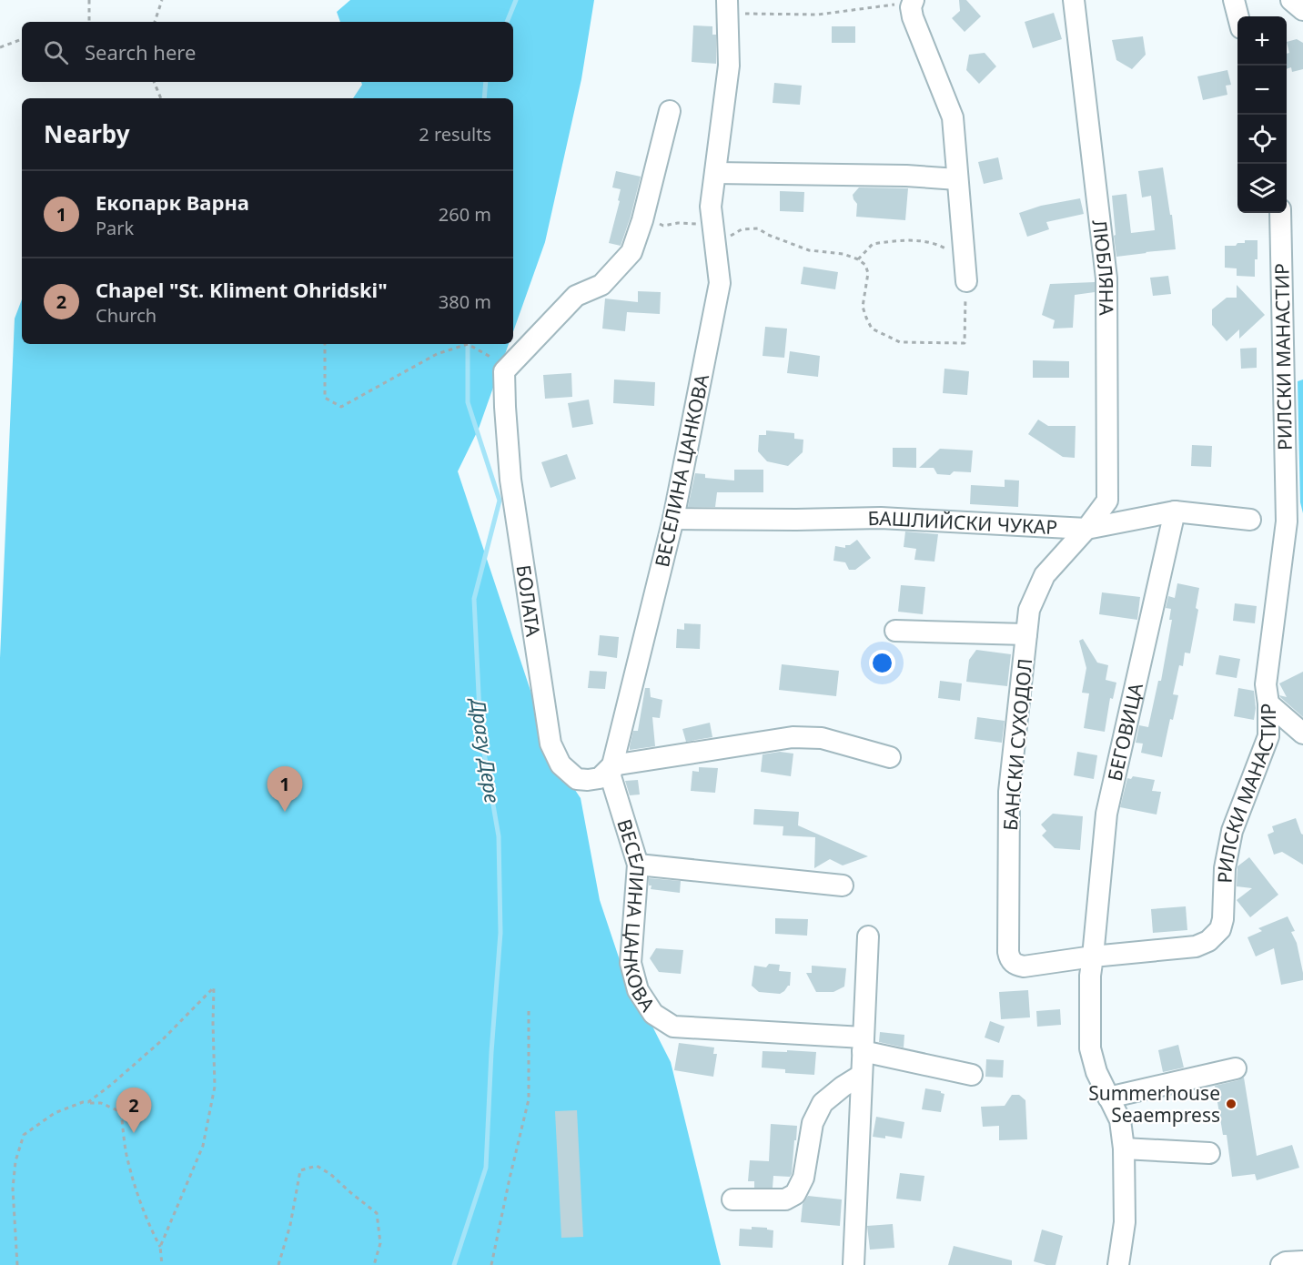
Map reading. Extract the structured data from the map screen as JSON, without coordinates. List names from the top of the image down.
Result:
{
  "streets": {
    "street": [
      "ЛЮБЛЯНА",
      "РИЛСКИ МАНАСТИР",
      "ВЕСЕЛИНА ЦАНКОВА",
      "БАШЛИЙСКИ ЧУКАР",
      "БОЛАТА",
      "БЕГОВИЦА",
      "БАНСКИ СУХОДОЛ"
    ]
  },
  "crossings": [
    ["ЛЮБЛЯНА", "БАШЛИЙСКИ ЧУКАР"],
    ["ЛЮБЛЯНА", "БАНСКИ СУХОДОЛ"],
    ["РИЛСКИ МАНАСТИР", "БЕГОВИЦА"],
    ["РИЛСКИ МАНАСТИР", "БАНСКИ СУХОДОЛ"],
    ["ВЕСЕЛИНА ЦАНКОВА", "БАШЛИЙСКИ ЧУКАР"],
    ["ВЕСЕЛИНА ЦАНКОВА", "БОЛАТА"],
    ["БАШЛИЙСКИ ЧУКАР", "БЕГОВИЦА"],
    ["БАШЛИЙСКИ ЧУКАР", "БАНСКИ СУХОДОЛ"],
    ["БЕГОВИЦА", "БАНСКИ СУХОДОЛ"]
  ],
  "water": ["Драгу Дере"],
  "places": ["Summerhouse Seaempress"],
  "page": {
    "map_buttons": ["+", "−"],
    "search": "Search here",
    "heading": ["Nearby", "2 results"],
    "list": [
      {
        "mark": "1",
        "name": "Екопарк Варна",
        "note": "Park",
        "value": "260 m"
      },
      {
        "mark": "2",
        "name": "Chapel \"St. Kliment Ohridski\"",
        "note": "Church",
        "value": "380 m"
      }
    ],
    "pins": ["1", "2"]
  }
}
